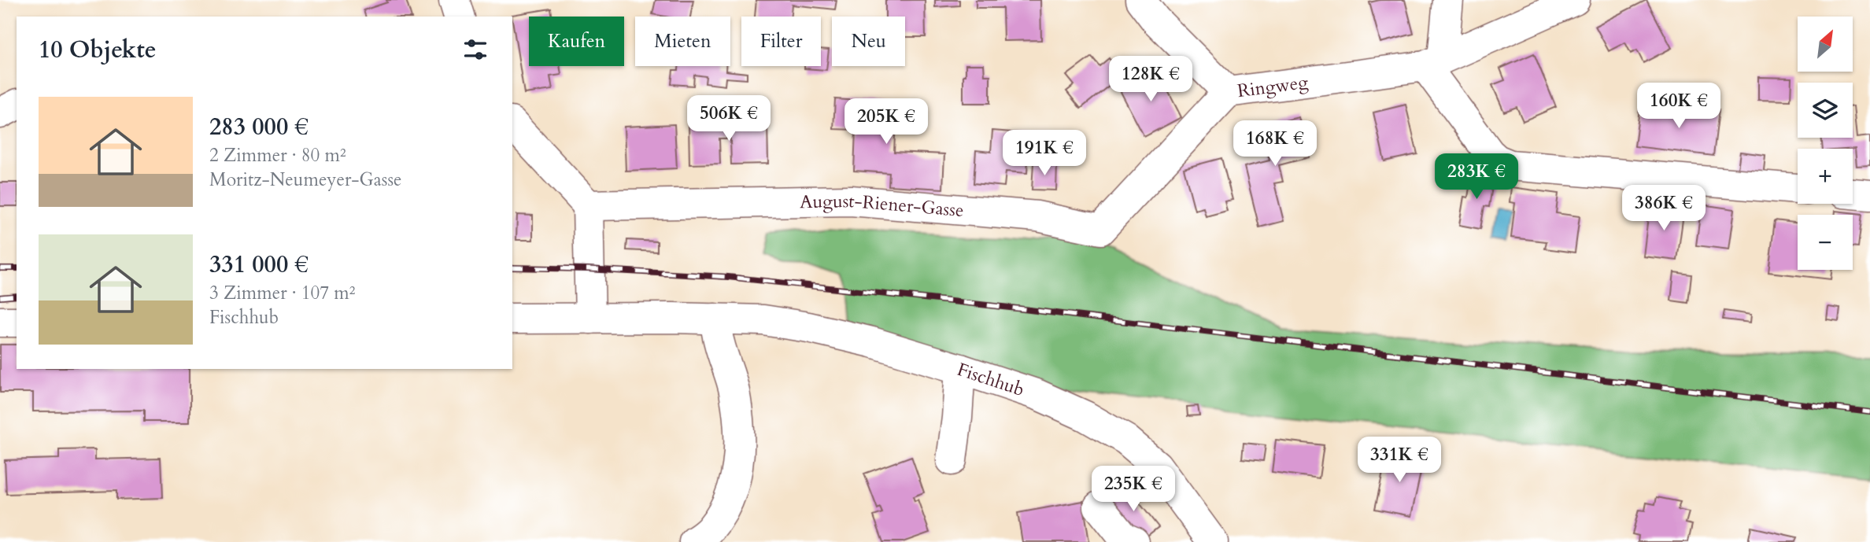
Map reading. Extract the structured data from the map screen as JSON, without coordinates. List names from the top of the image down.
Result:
{
  "streets": {
    "street": ["Ringweg", "August-Riener-Gasse", "Fischhub"]
  },
  "crossings": [
    ["Ringweg", "August-Riener-Gasse"]
  ],
  "north": "top right",
  "page": {
    "map_buttons": ["+", "−"],
    "chip": [
      "Kaufen",
      "Mieten",
      "Filter",
      "Neu"
    ],
    "heading": "10 Objekte",
    "price": [
      "128K €",
      "160K €",
      "506K €",
      "205K €",
      "168K €",
      "191K €",
      "283K €",
      "386K €",
      "331K €",
      "235K €"
    ],
    "list": [
      {
        "name": "283 000 €",
        "note": "2 Zimmer · 80 m² · Moritz-Neumeyer-Gasse"
      },
      {
        "name": "331 000 €",
        "note": "3 Zimmer · 107 m² · Fischhub"
      }
    ]
  }
}
